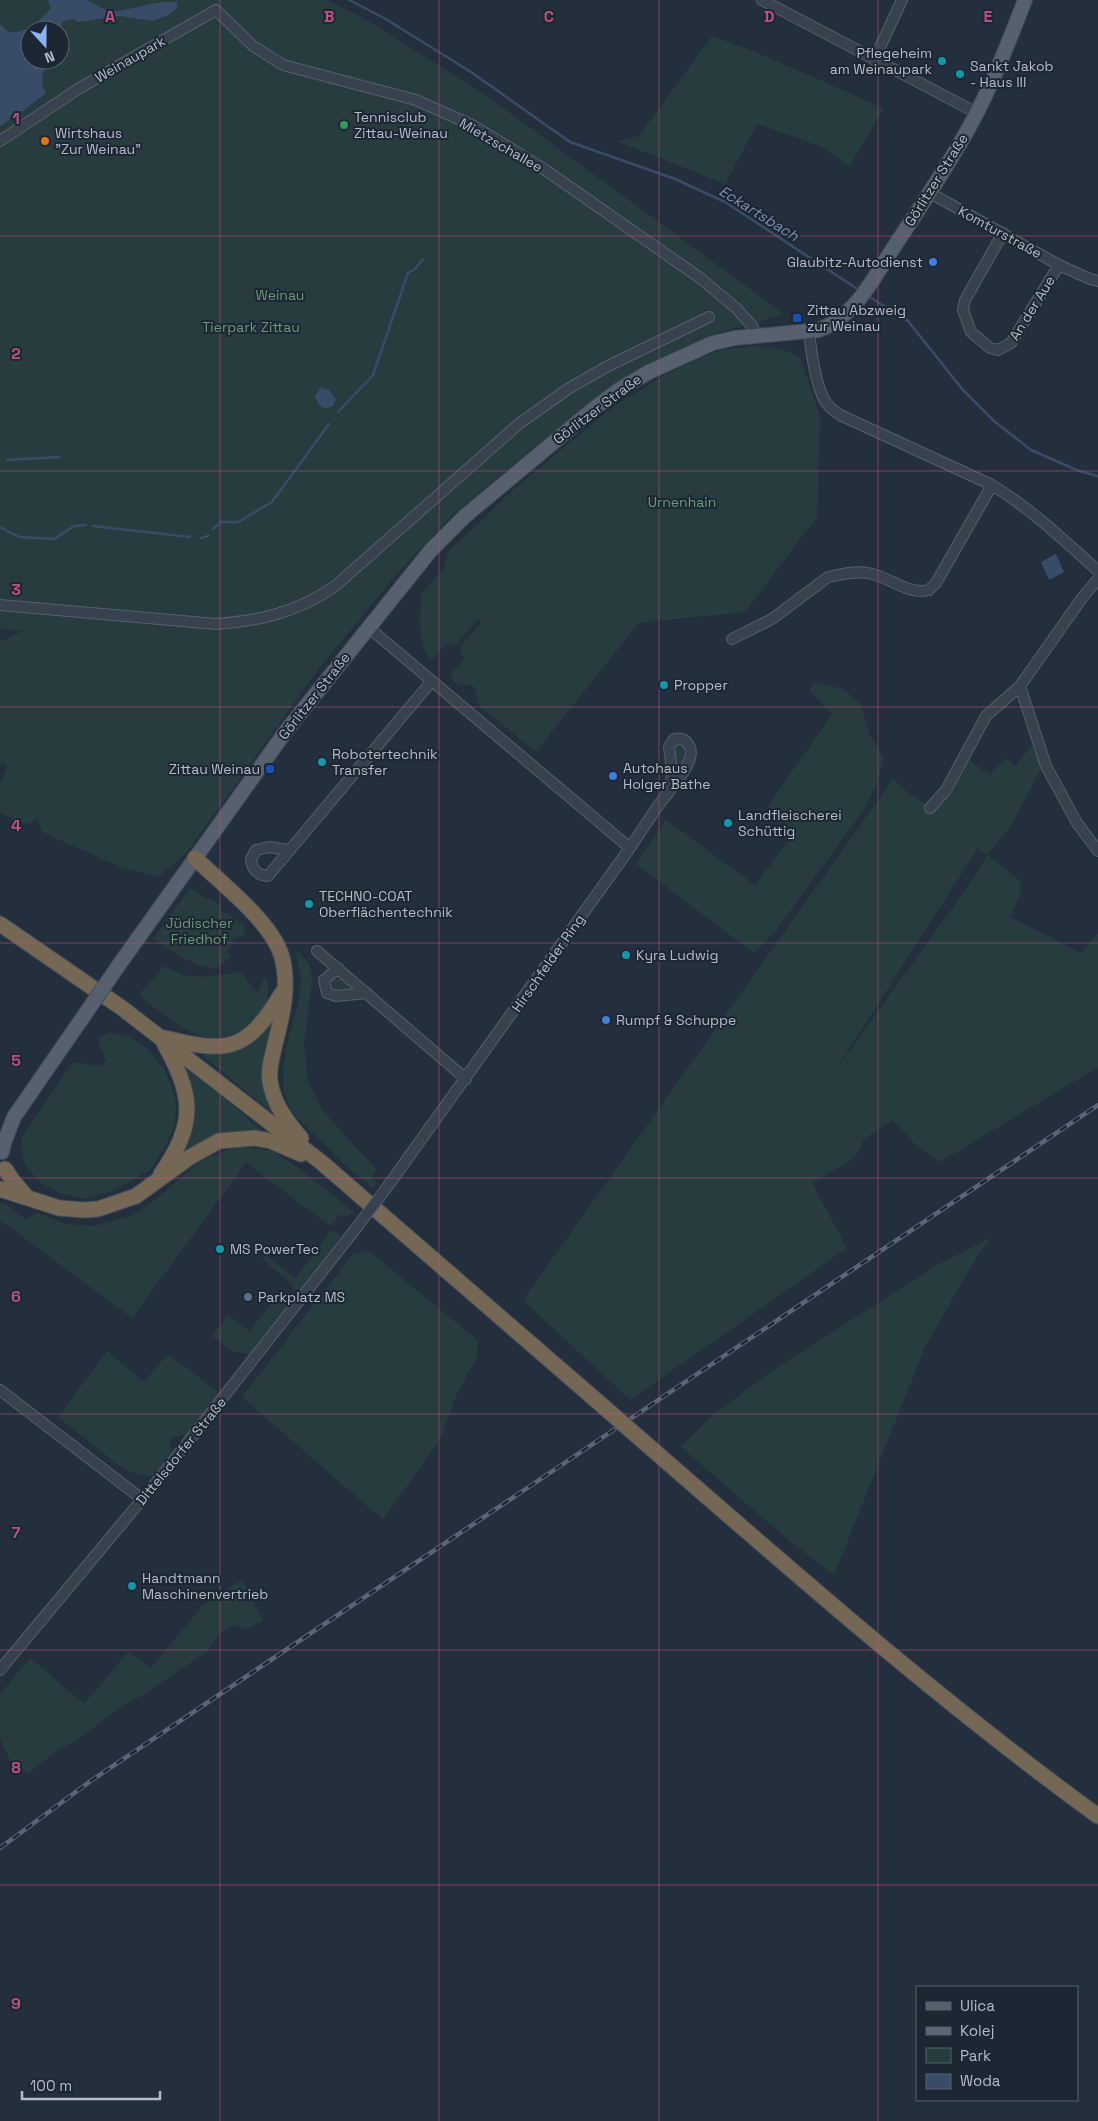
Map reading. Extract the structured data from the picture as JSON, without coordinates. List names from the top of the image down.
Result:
{
  "streets": {
    "main road": ["Görlitzer Straße"],
    "street": [
      "Weinaupark",
      "Mietzschallee",
      "Komturstraße",
      "An der Aue",
      "Hirschfelder Ring",
      "Dittelsdorfer Straße"
    ]
  },
  "crossings": [
    ["Weinaupark", "Mietzschallee"],
    ["Mietzschallee", "Görlitzer Straße"],
    ["Görlitzer Straße", "Komturstraße"],
    ["Komturstraße", "An der Aue"],
    ["Hirschfelder Ring", "Dittelsdorfer Straße"]
  ],
  "water": ["Eckartsbach"],
  "parks": [
    "Weinau",
    "Tierpark Zittau",
    "Urnenhain",
    "Jüdischer Friedhof"
  ],
  "places": {
    "other": [
      "Pflegeheim am Weinaupark",
      "Sankt Jakob - Haus III",
      "Tennisclub Zittau-Weinau",
      "Wirtshaus \"Zur Weinau\"",
      "Glaubitz-Autodienst",
      "Propper",
      "Robotertechnik Transfer",
      "Autohaus Holger Bathe",
      "Landfleischerei Schüttig",
      "TECHNO-COAT Oberflächentechnik",
      "Kyra Ludwig",
      "Rumpf & Schuppe",
      "MS PowerTec",
      "Parkplatz MS",
      "Handtmann Maschinenvertrieb"
    ],
    "transit": ["Zittau Abzweig zur Weinau", "Zittau Weinau"]
  },
  "legend": [
    "Ulica",
    "Kolej",
    "Park",
    "Woda"
  ],
  "scale_bar": "100 m",
  "north": "bottom",
  "grid": {
    "columns": [
      "A",
      "B",
      "C",
      "D",
      "E"
    ],
    "rows": [
      "1",
      "2",
      "3",
      "4",
      "5",
      "6",
      "7",
      "8",
      "9"
    ]
  }
}
